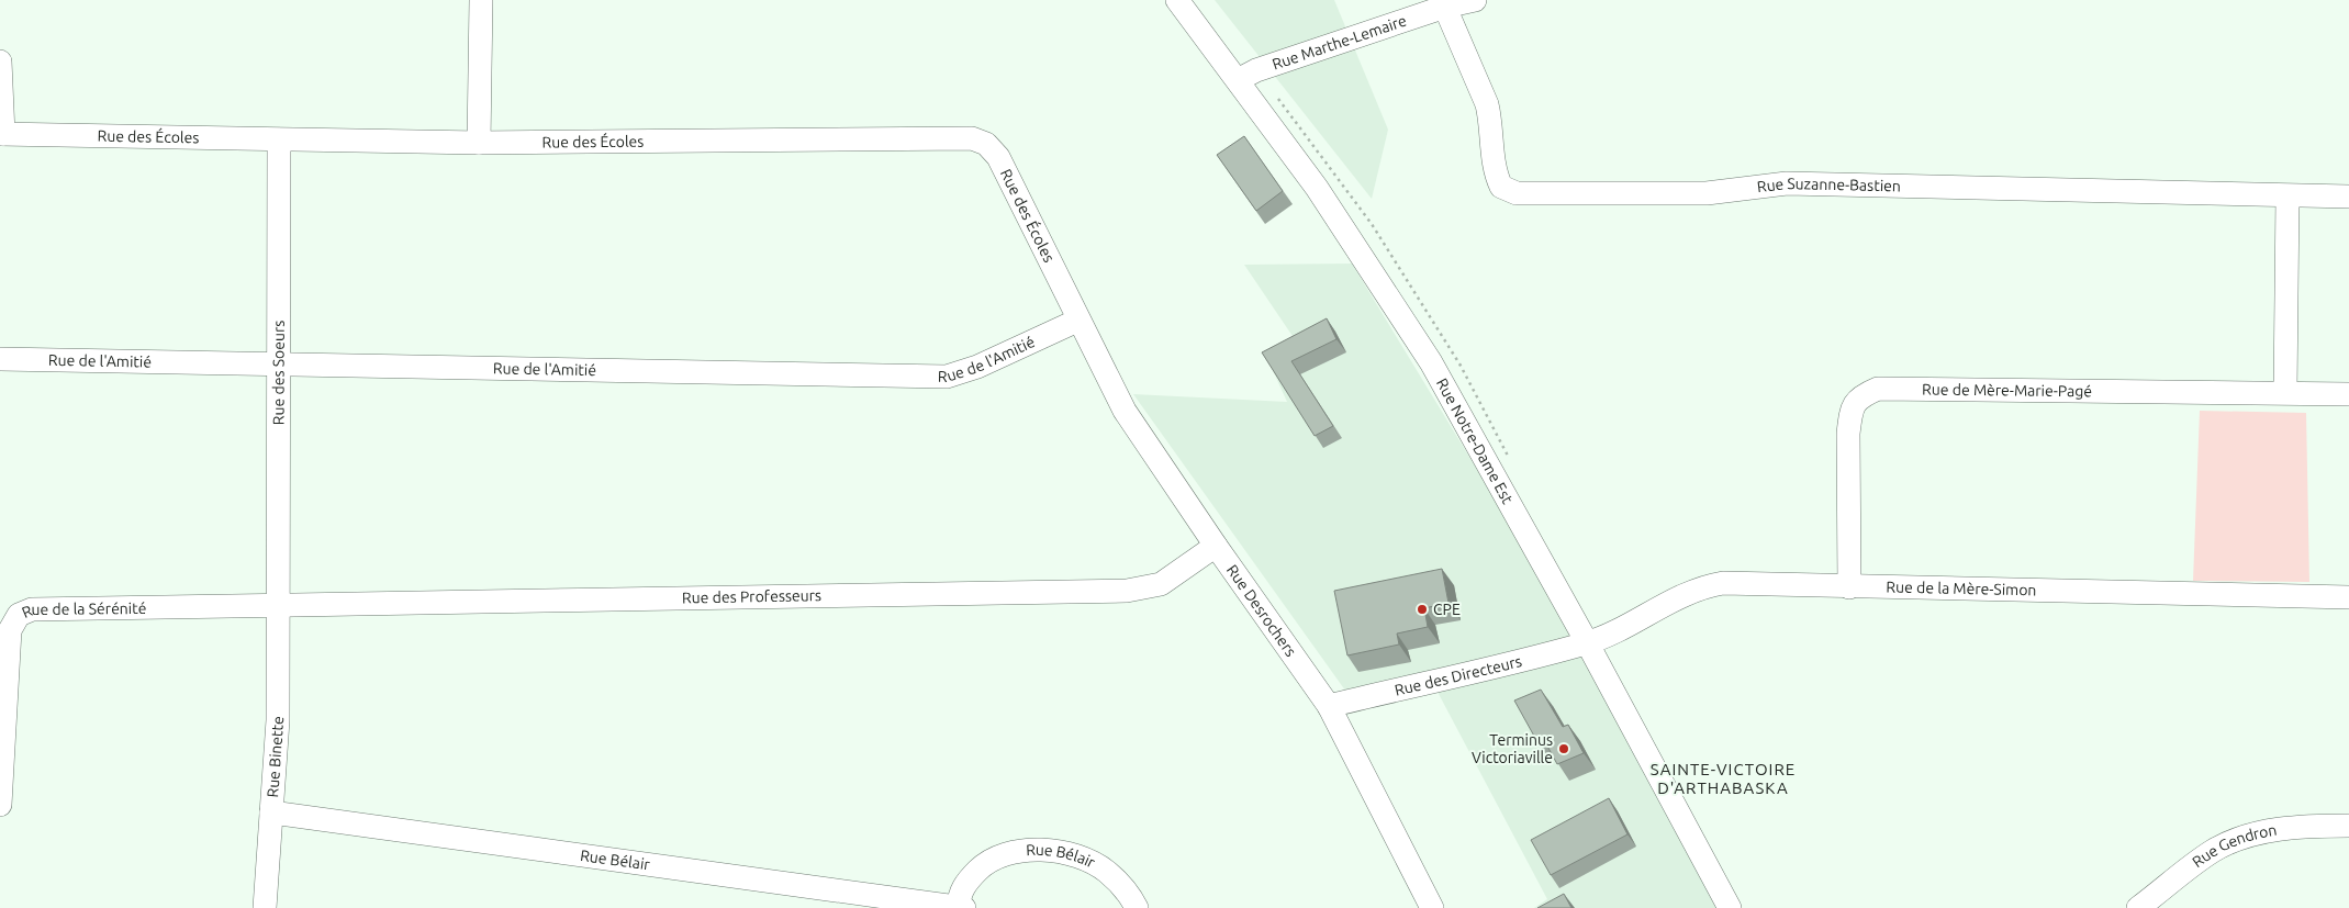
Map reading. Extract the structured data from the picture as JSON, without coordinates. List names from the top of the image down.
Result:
{
  "streets": {
    "street": [
      "Rue Marthe-Lemaire",
      "Rue des Écoles",
      "Rue Suzanne-Bastien",
      "Rue de l'Amitié",
      "Rue des Soeurs",
      "Rue de Mère-Marie-Pagé",
      "Rue Notre-Dame Est",
      "Rue de la Mère-Simon",
      "Rue des Professeurs",
      "Rue Desrochers",
      "Rue de la Sérénité",
      "Rue des Directeurs",
      "Rue Binette",
      "Rue Gendron",
      "Rue Bélair"
    ]
  },
  "crossings": [
    ["Rue Marthe-Lemaire", "Rue Suzanne-Bastien"],
    ["Rue Marthe-Lemaire", "Rue Notre-Dame Est"],
    ["Rue des Écoles", "Rue de l'Amitié"],
    ["Rue des Écoles", "Rue des Soeurs"],
    ["Rue des Écoles", "Rue Desrochers"],
    ["Rue de l'Amitié", "Rue des Soeurs"],
    ["Rue de l'Amitié", "Rue Desrochers"],
    ["Rue des Soeurs", "Rue des Professeurs"],
    ["Rue des Soeurs", "Rue de la Sérénité"],
    ["Rue des Soeurs", "Rue Binette"],
    ["Rue de Mère-Marie-Pagé", "Rue de la Mère-Simon"],
    ["Rue Notre-Dame Est", "Rue de la Mère-Simon"],
    ["Rue Notre-Dame Est", "Rue des Directeurs"],
    ["Rue de la Mère-Simon", "Rue des Directeurs"],
    ["Rue des Professeurs", "Rue Desrochers"],
    ["Rue des Professeurs", "Rue de la Sérénité"],
    ["Rue des Professeurs", "Rue Binette"],
    ["Rue Desrochers", "Rue des Directeurs"],
    ["Rue de la Sérénité", "Rue Binette"],
    ["Rue Binette", "Rue Bélair"]
  ],
  "districts": ["SAINTE-VICTOIRE D'ARTHABASKA"],
  "places": ["CPE", "Terminus Victoriaville"]
}
